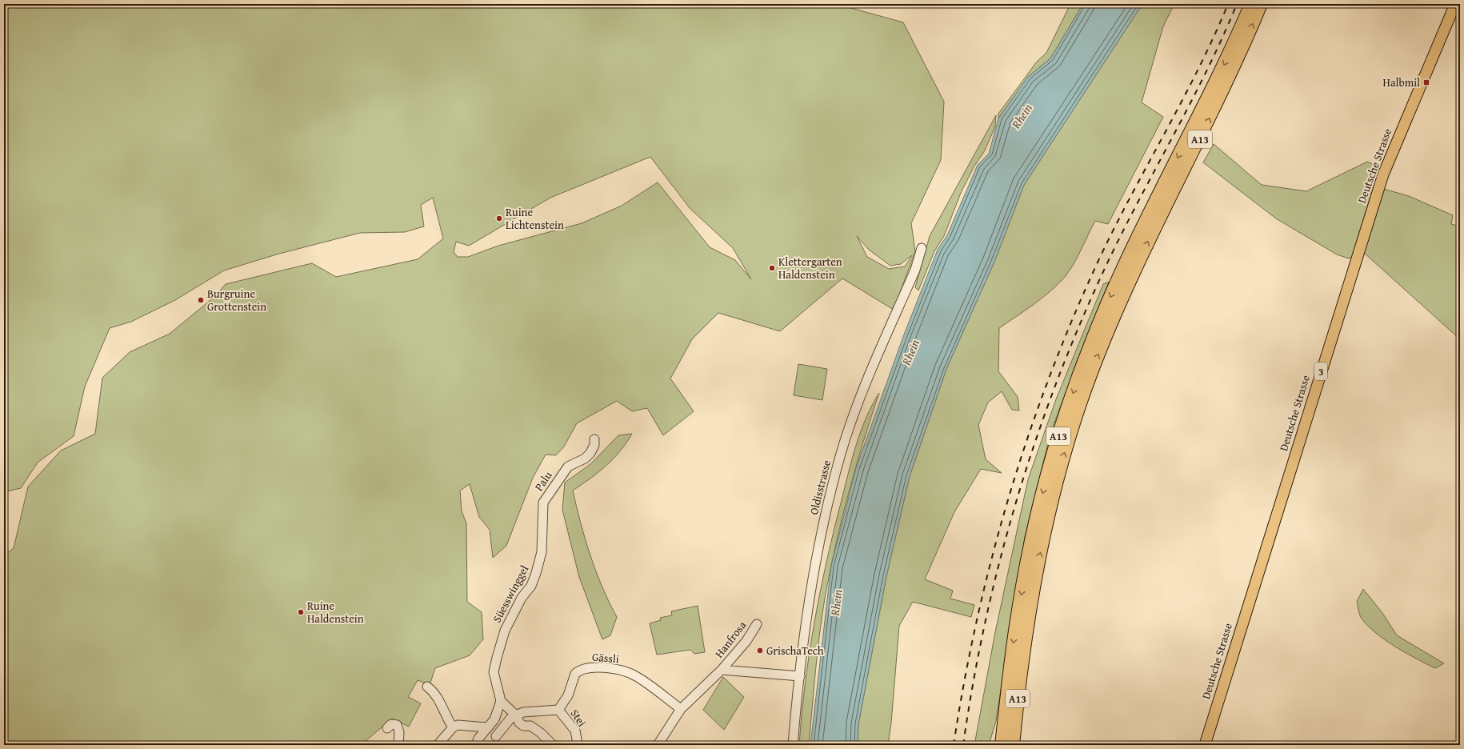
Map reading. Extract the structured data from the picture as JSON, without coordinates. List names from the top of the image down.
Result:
{
  "streets": {
    "highway": ["A13"],
    "main road": ["Deutsche Strasse", "3"],
    "street": [
      "Palu",
      "Oldisstrasse",
      "Süesswinggel",
      "Hanfrosa",
      "Gässli",
      "Stei"
    ]
  },
  "crossings": [
    ["Palu", "Süesswinggel"],
    ["Hanfrosa", "Gässli"],
    ["Gässli", "Stei"]
  ],
  "water": ["Rhein"],
  "places": {
    "transit": ["Halbmil"],
    "other": [
      "Ruine Lichtenstein",
      "Klettergarten Haldenstein",
      "Burgruine Grottenstein",
      "Ruine Haldenstein",
      "GrischaTech"
    ]
  }
}
